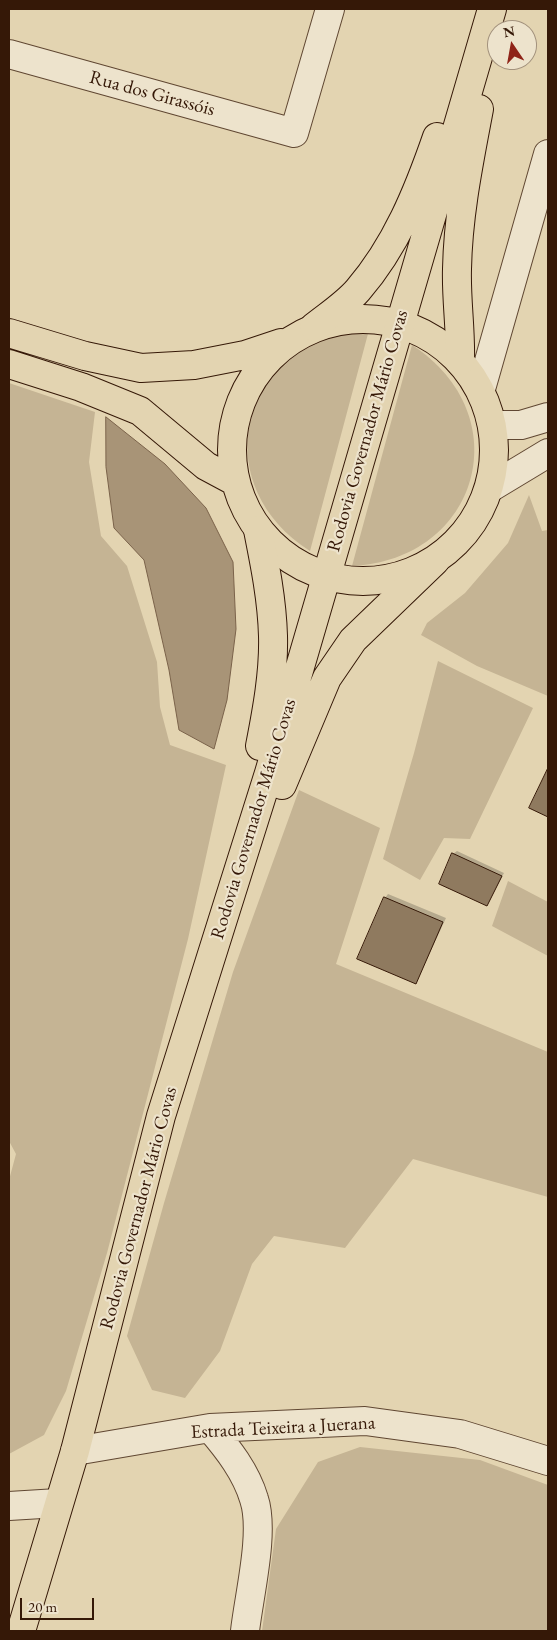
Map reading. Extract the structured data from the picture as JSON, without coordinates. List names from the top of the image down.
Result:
{
  "streets": {
    "main road": ["Rodovia Governador Mário Covas"],
    "street": ["Rua dos Girassóis", "Estrada Teixeira a Juerana"]
  },
  "crossings": [
    ["Rodovia Governador Mário Covas", "Estrada Teixeira a Juerana"]
  ],
  "scale_bar": "20 m",
  "north": "top"
}
